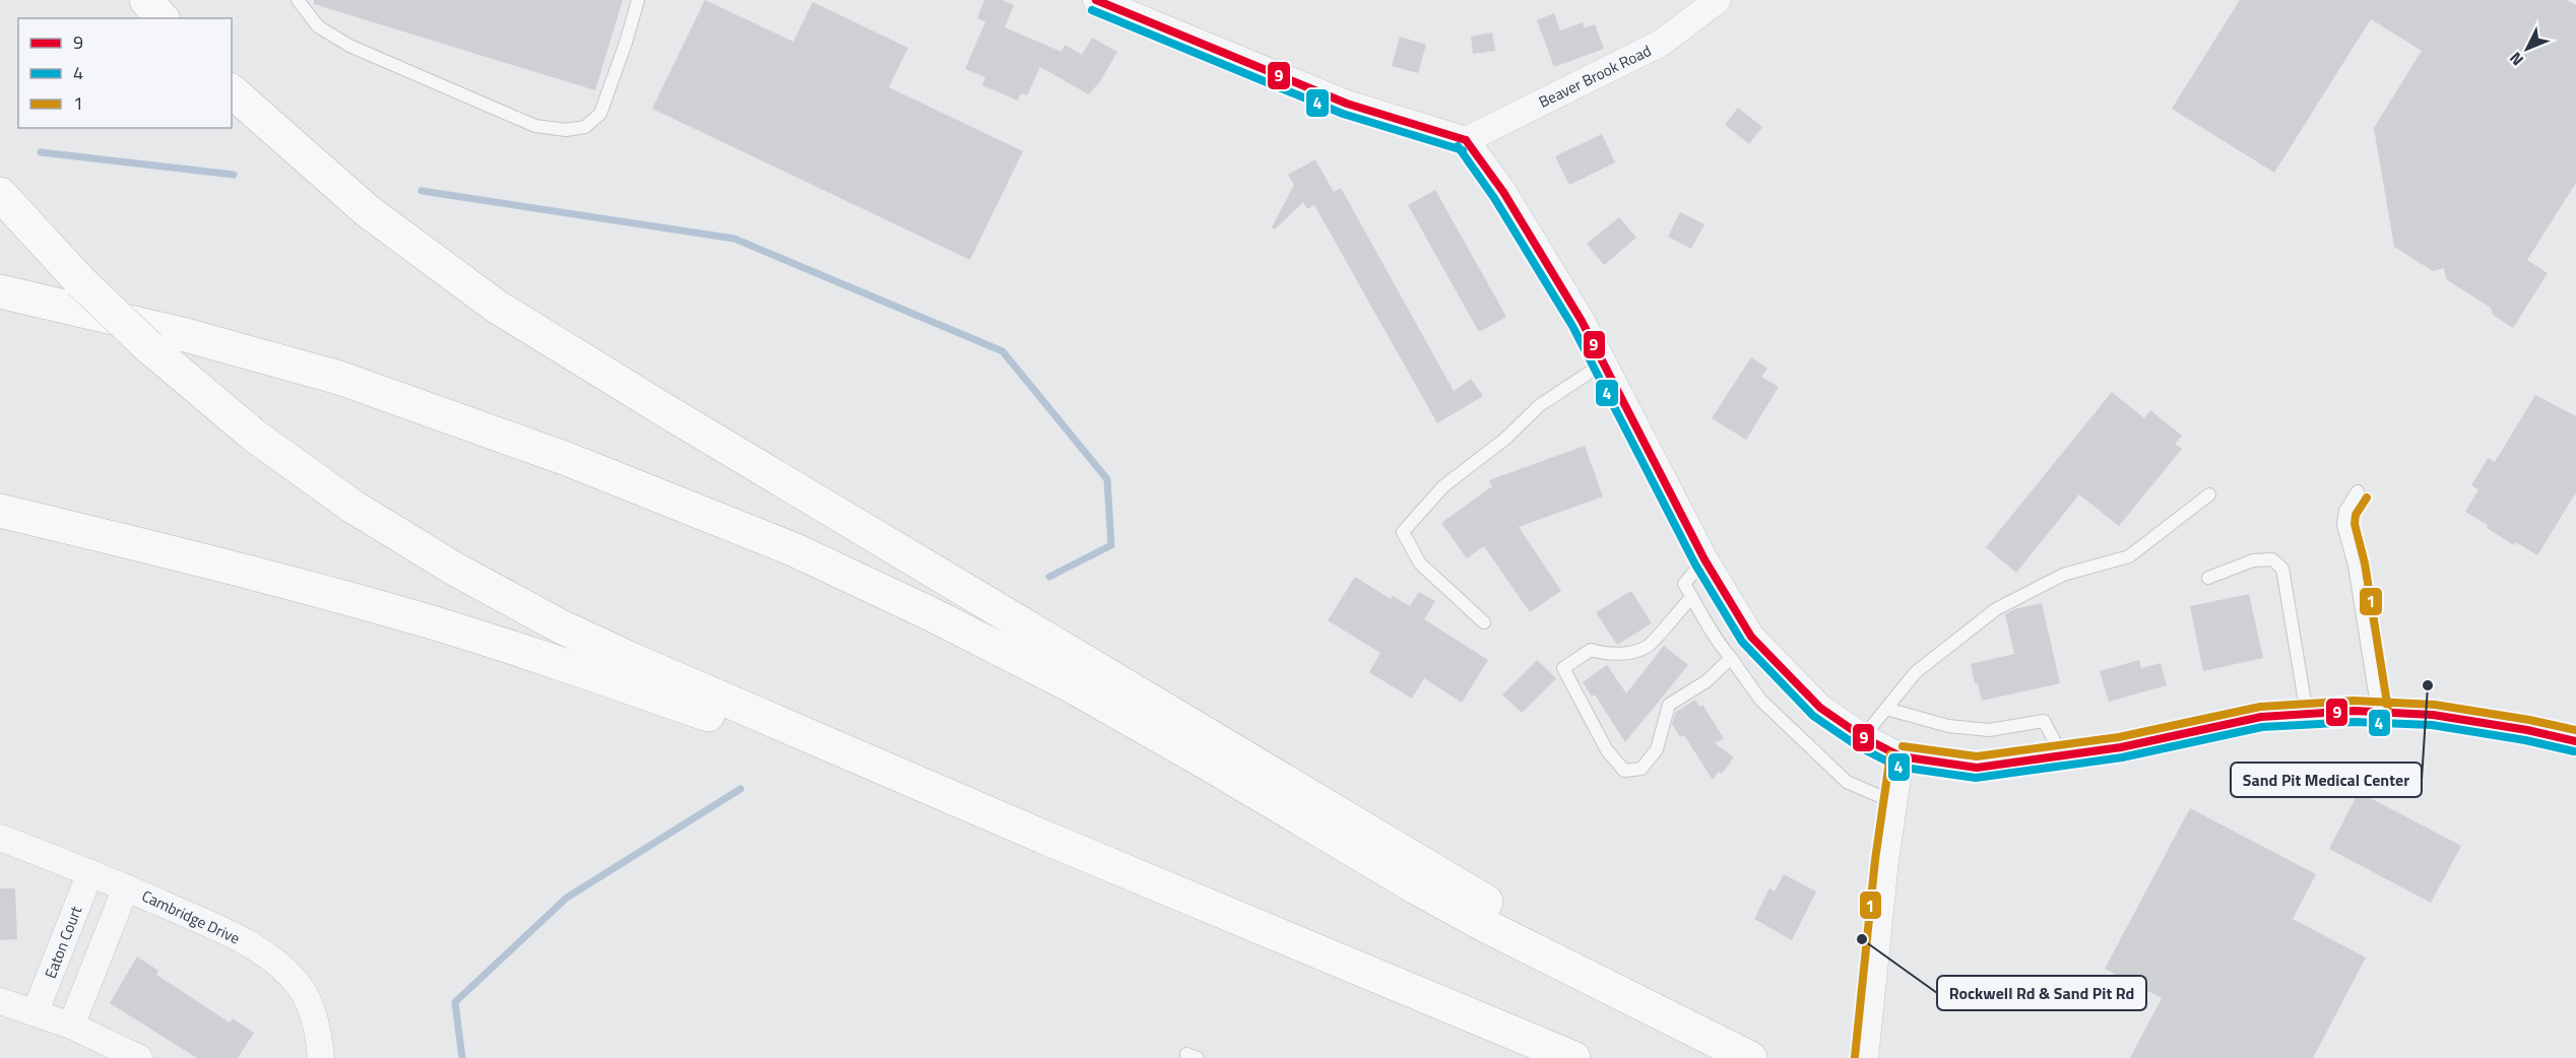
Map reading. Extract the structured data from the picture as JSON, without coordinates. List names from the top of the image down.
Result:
{
  "streets": {
    "street": ["Beaver Brook Road", "Cambridge Drive", "Eaton Court"]
  },
  "crossings": [
    ["Cambridge Drive", "Eaton Court"]
  ],
  "places": ["Sand Pit Medical Center", "Rockwell Rd & Sand Pit Rd"],
  "lines": ["transit line 9", "transit line 4", "transit line 1"],
  "legend": ["9", "4", "1"],
  "north": "bottom left"
}
